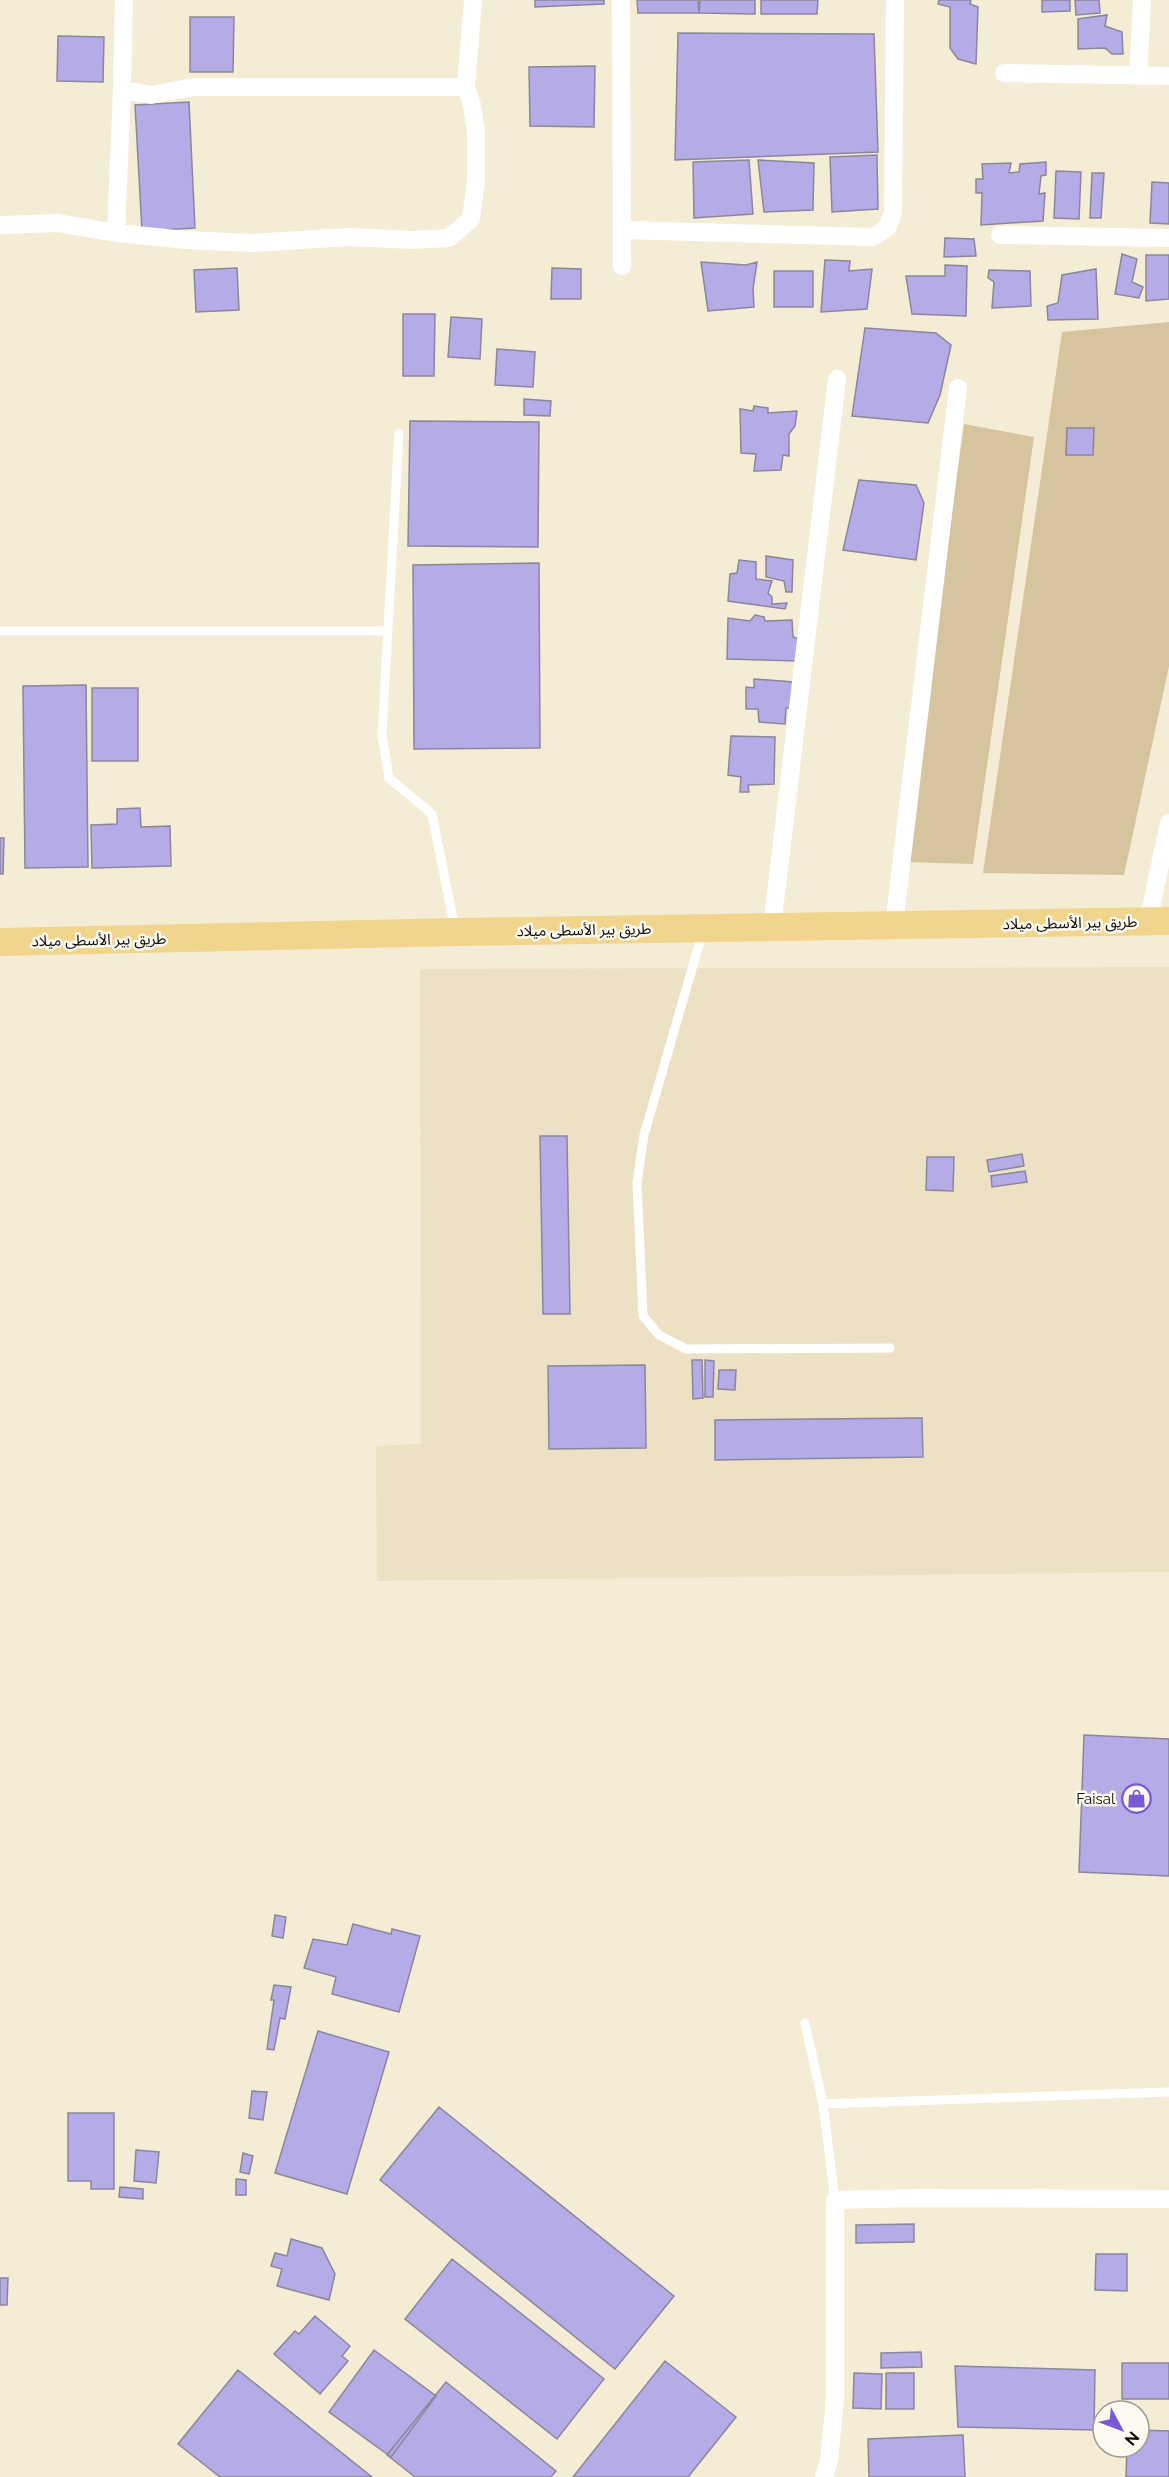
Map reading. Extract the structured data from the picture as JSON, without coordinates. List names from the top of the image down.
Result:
{
  "streets": {
    "main road": ["طريق بير الأسطى ميلاد"]
  },
  "places": {
    "shop": ["Faisal"]
  },
  "north": "bottom right"
}
